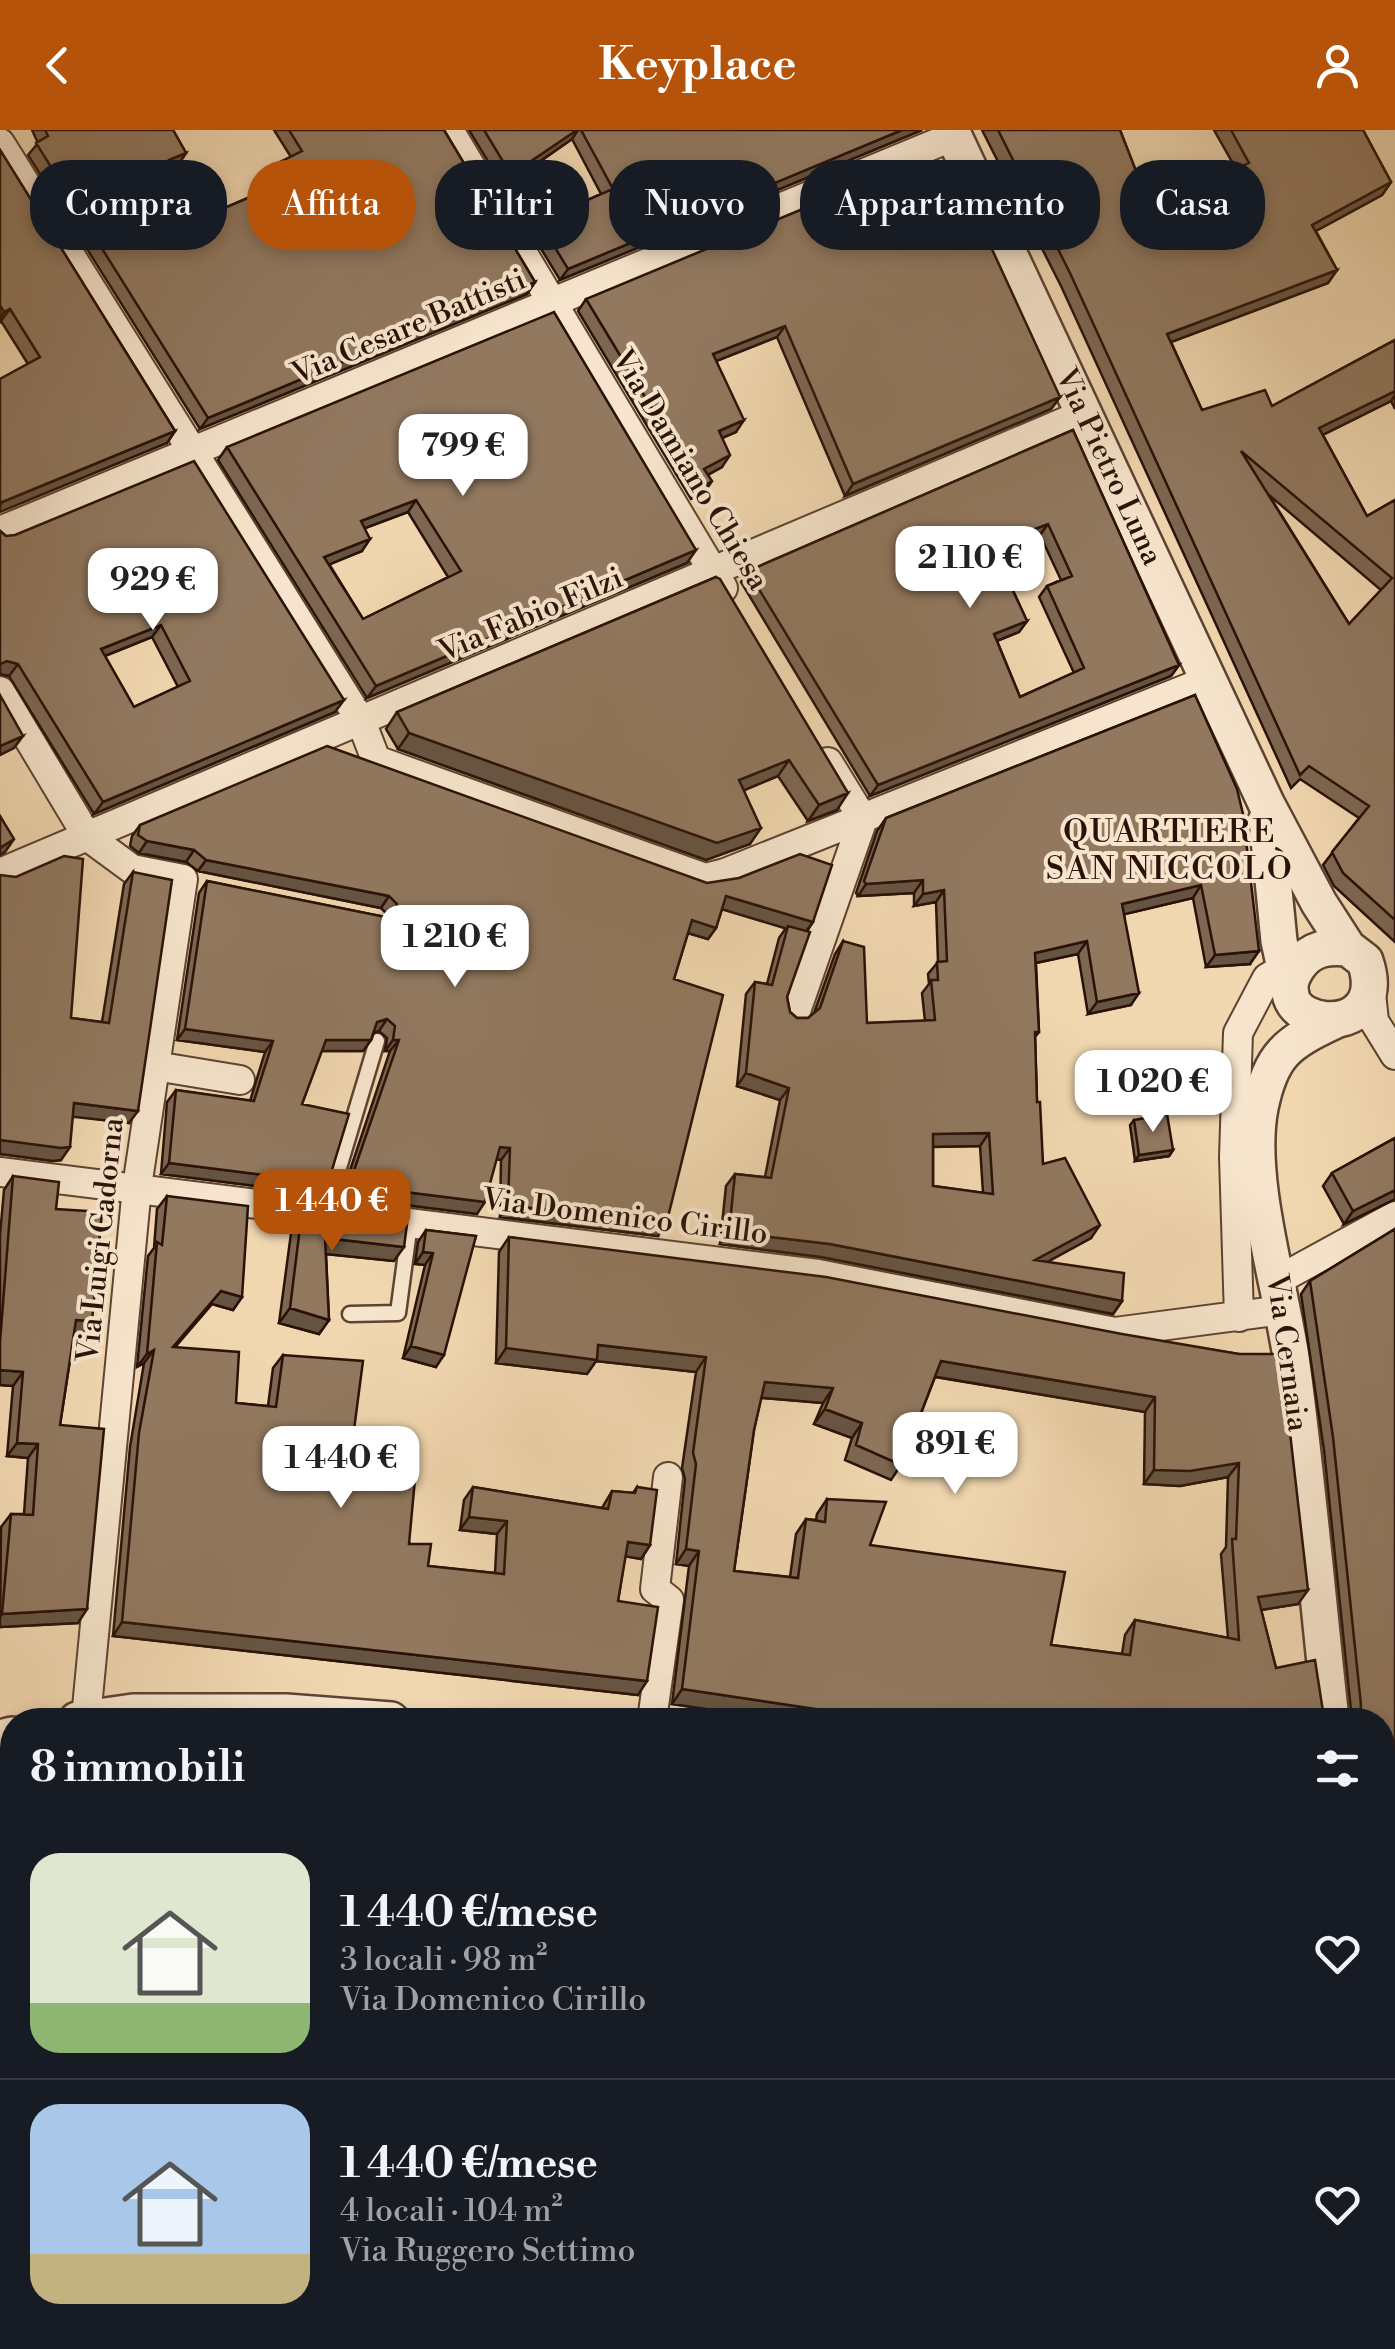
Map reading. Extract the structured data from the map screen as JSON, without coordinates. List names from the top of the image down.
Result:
{
  "streets": {
    "street": [
      "Via Cesare Battisti",
      "Via Pietro Luna",
      "Via Damiano Chiesa",
      "Via Fabio Filzi",
      "Via Domenico Cirillo",
      "Via Luigi Cadorna",
      "Via Cernaia"
    ]
  },
  "crossings": [
    ["Via Cesare Battisti", "Via Pietro Luna"],
    ["Via Cesare Battisti", "Via Damiano Chiesa"],
    ["Via Pietro Luna", "Via Fabio Filzi"],
    ["Via Pietro Luna", "Via Cernaia"],
    ["Via Damiano Chiesa", "Via Fabio Filzi"],
    ["Via Fabio Filzi", "Via Luigi Cadorna"],
    ["Via Domenico Cirillo", "Via Luigi Cadorna"],
    ["Via Domenico Cirillo", "Via Cernaia"]
  ],
  "districts": ["QUARTIERE SAN NICCOLÒ"],
  "page": {
    "header": "Keyplace",
    "chip": [
      "Compra",
      "Affitta",
      "Filtri",
      "Nuovo",
      "Appartamento",
      "Casa"
    ],
    "price": [
      "799 €",
      "2 110 €",
      "929 €",
      "1 210 €",
      "1 020 €",
      "1 440 €",
      "891 €",
      "1 440 €"
    ],
    "heading": "8 immobili",
    "list": [
      {
        "name": "1 440 €/mese",
        "note": "3 locali · 98 m² · Via Domenico Cirillo"
      },
      {
        "name": "1 440 €/mese",
        "note": "4 locali · 104 m² · Via Ruggero Settimo"
      }
    ]
  }
}
